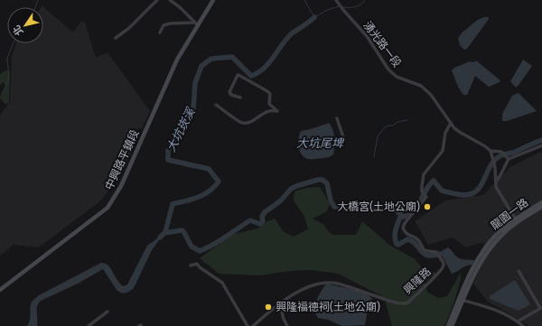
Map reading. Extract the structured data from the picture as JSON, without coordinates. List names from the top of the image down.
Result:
{
  "streets": {
    "street": [
      "湧光路一段",
      "中興路平鎮段",
      "龍園一路",
      "興隆路"
    ]
  },
  "crossings": [
    ["湧光路一段", "興隆路"]
  ],
  "water": ["大坑崁溪", "大坑尾埤"],
  "places": ["大橋宮(土地公廟)", "興隆福德祠(土地公廟)"],
  "north": "bottom left"
}
